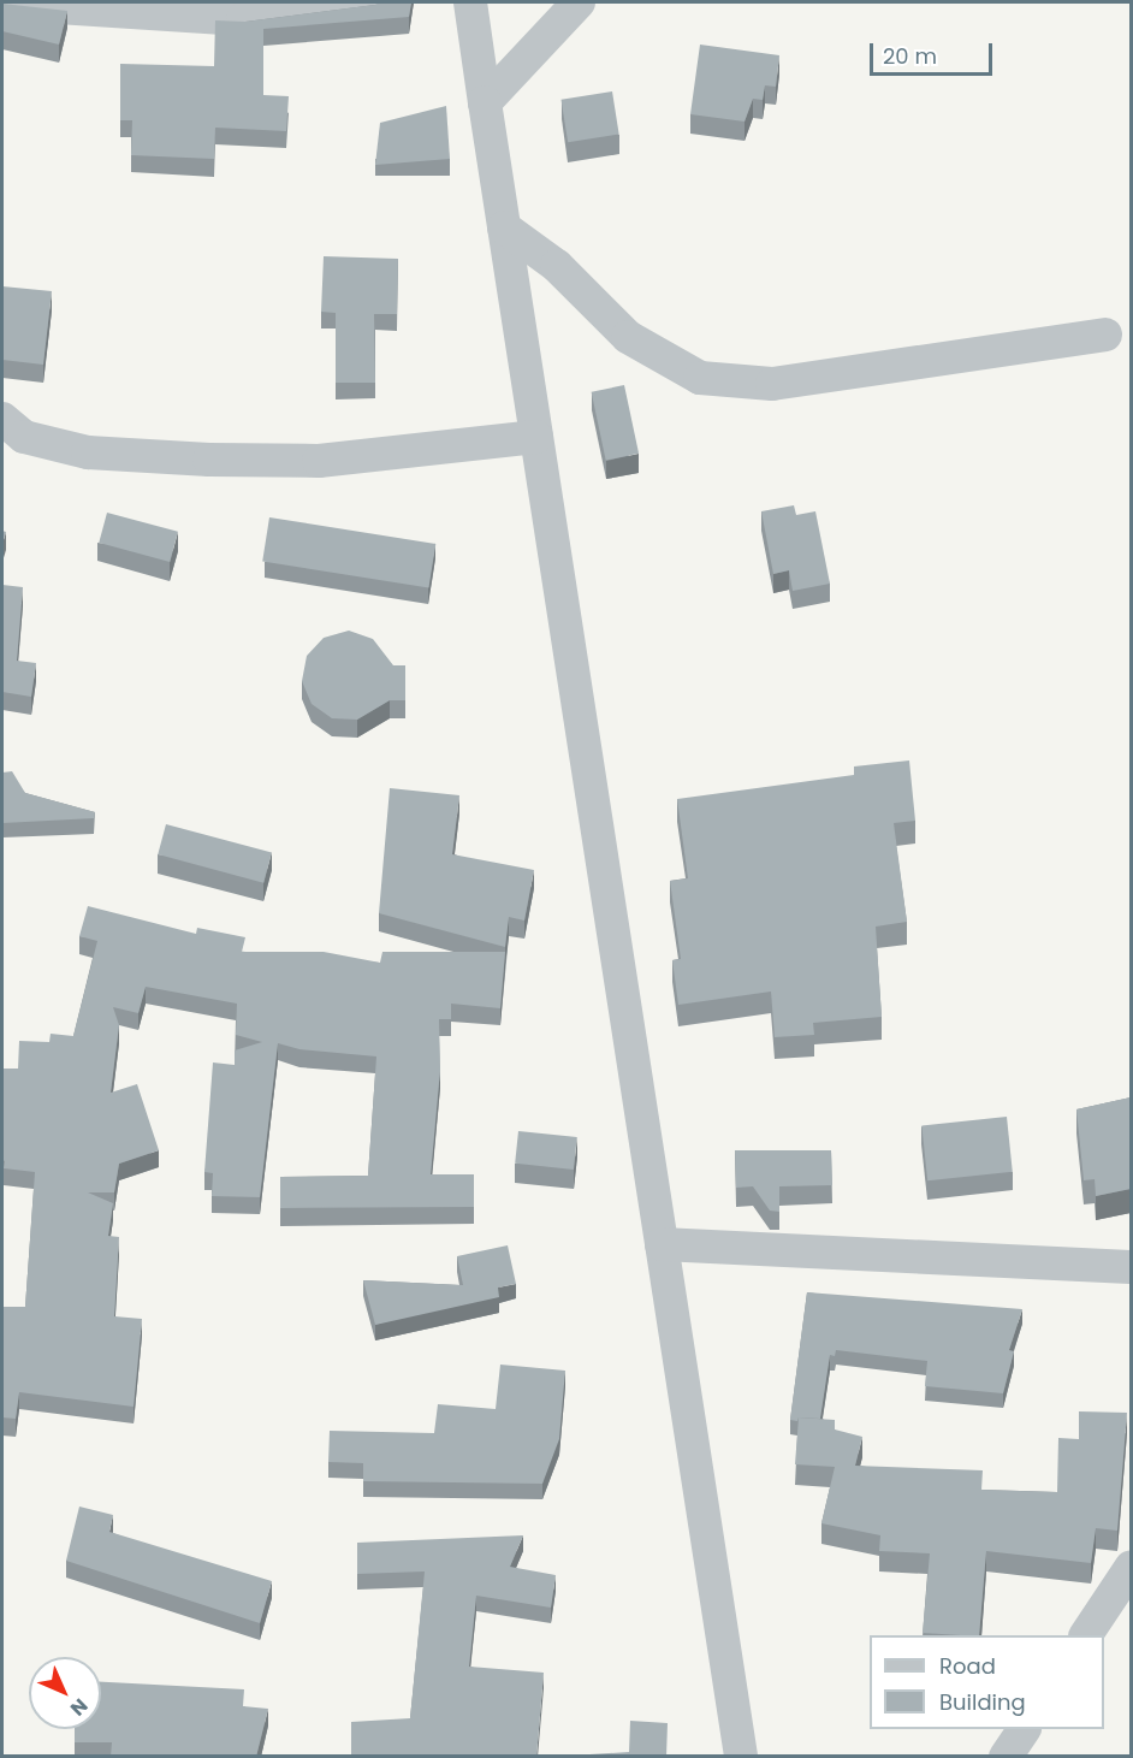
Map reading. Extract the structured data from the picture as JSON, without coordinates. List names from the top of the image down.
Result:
{
  "legend": ["Road", "Building"],
  "scale_bar": "20 m",
  "north": "bottom right"
}
